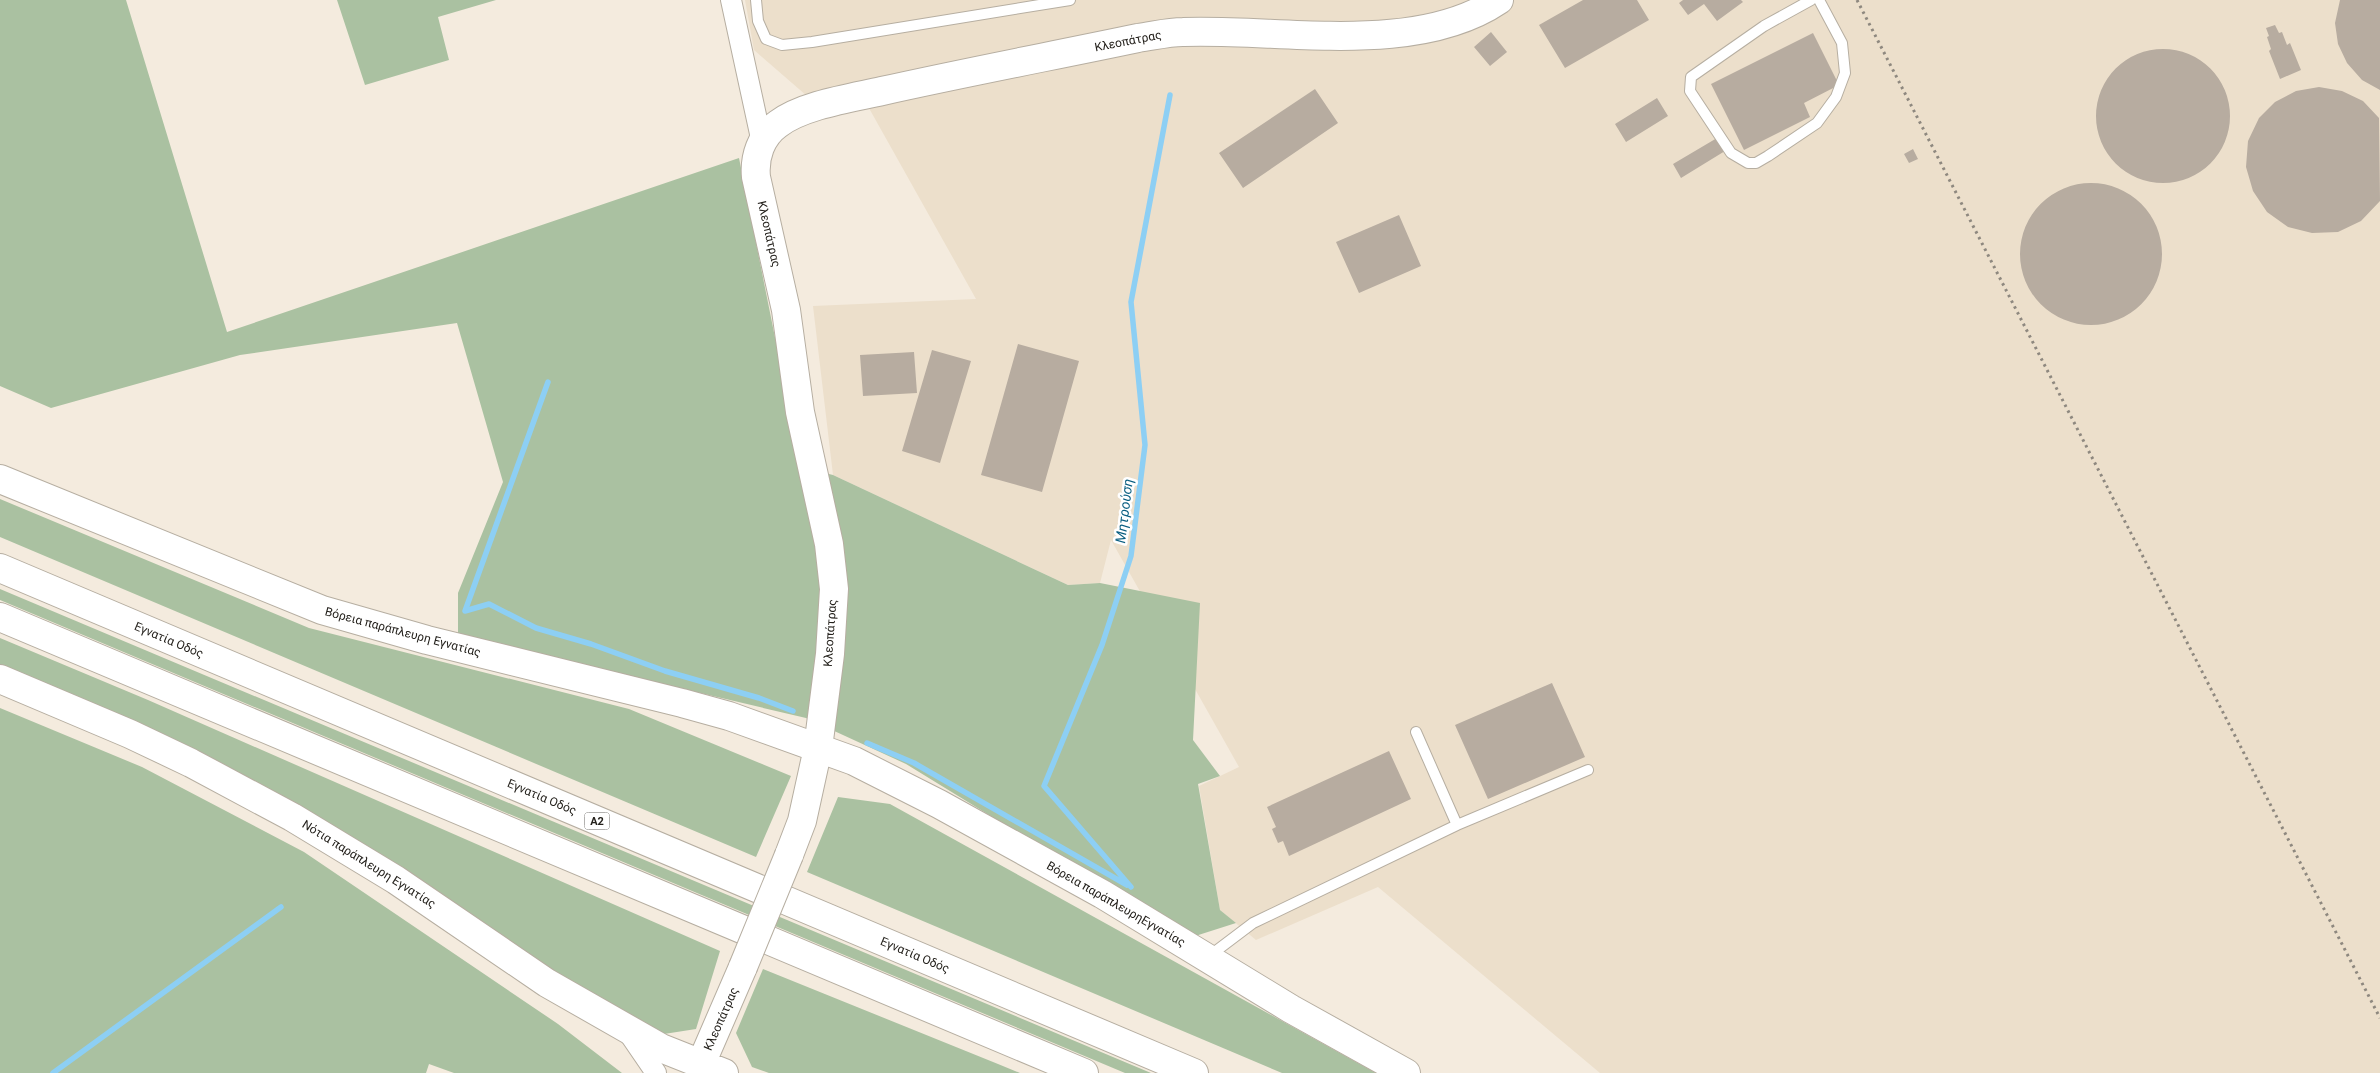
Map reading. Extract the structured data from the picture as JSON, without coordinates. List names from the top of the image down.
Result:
{
  "streets": {
    "main road": [
      "Κλεοπάτρας",
      "Βόρεια παράπλευρη Εγνατίας",
      "Εγνατία Οδός",
      "Α2",
      "Νότια παράπλευρη Εγνατίας",
      "Βόρεια παράπλευρηΕγνατίας"
    ]
  },
  "crossings": [
    ["Κλεοπάτρας", "Βόρεια παράπλευρη Εγνατίας"],
    ["Κλεοπάτρας", "Νότια παράπλευρη Εγνατίας"],
    ["Κλεοπάτρας", "Βόρεια παράπλευρηΕγνατίας"],
    ["Βόρεια παράπλευρη Εγνατίας", "Βόρεια παράπλευρηΕγνατίας"]
  ],
  "water": ["Μητρούση"]
}
